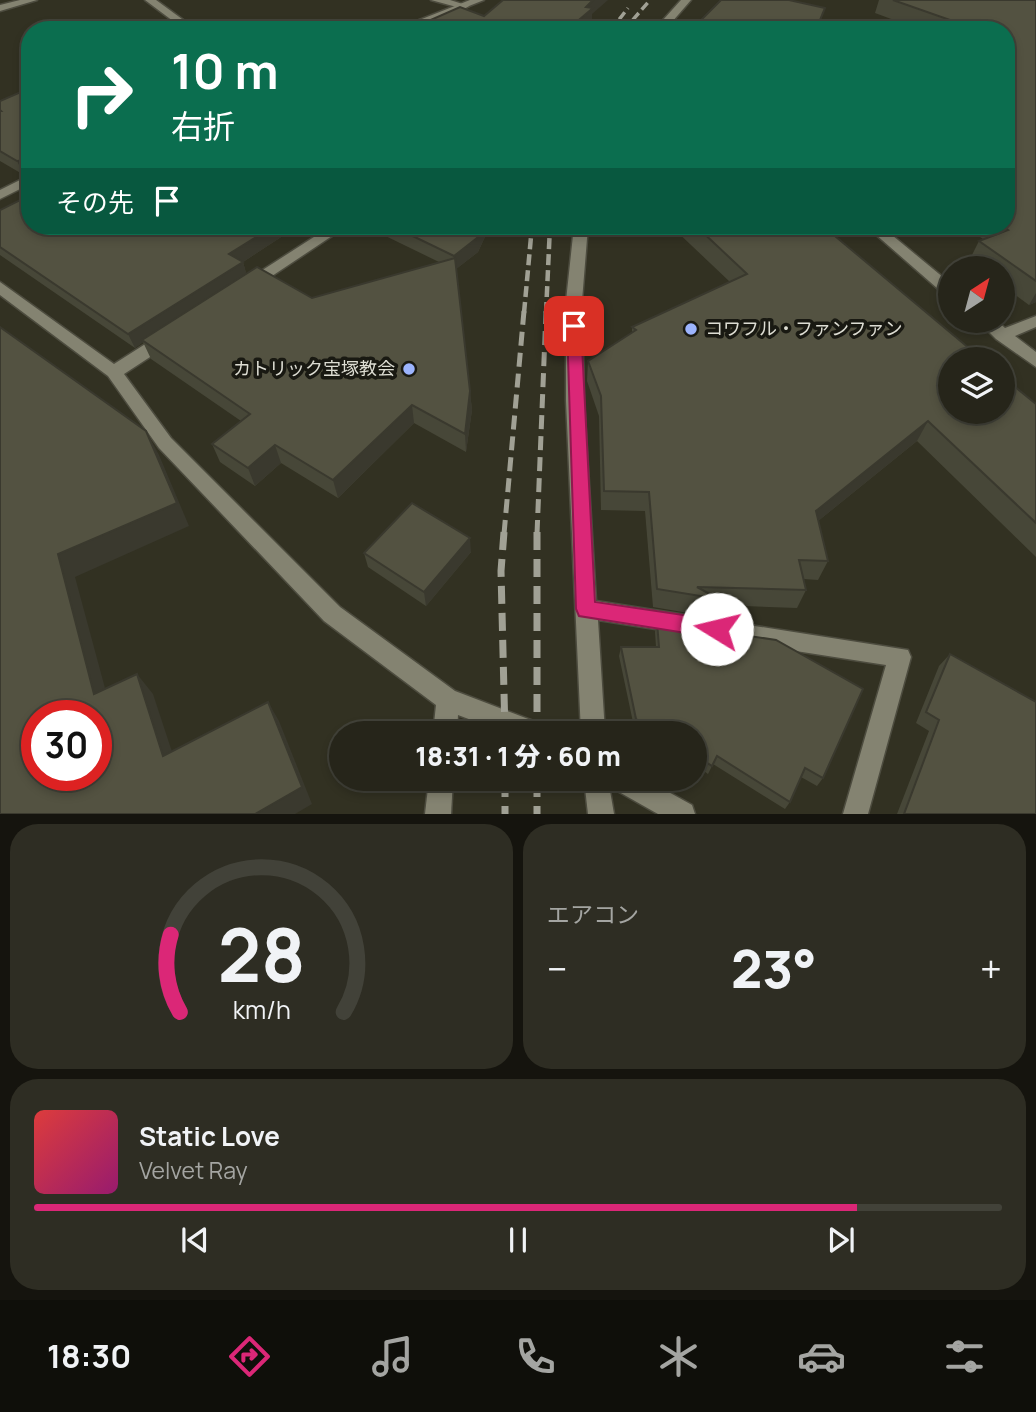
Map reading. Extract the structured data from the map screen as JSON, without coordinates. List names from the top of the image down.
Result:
{
  "places": ["コワフル・ファンファン", "カトリック宝塚教会"],
  "north": "top right",
  "page": {
    "turn": ["10 m", "右折"],
    "then": "その先",
    "limit": "30",
    "trip": "18:31 · 1 分 · 60 m",
    "tile": "エアコン",
    "heat": ["−", "23°", "+"],
    "song": ["Static Love", "Velvet Ray"],
    "tabs": "18:30",
    "gauge": ["28", "km/h"]
  }
}
